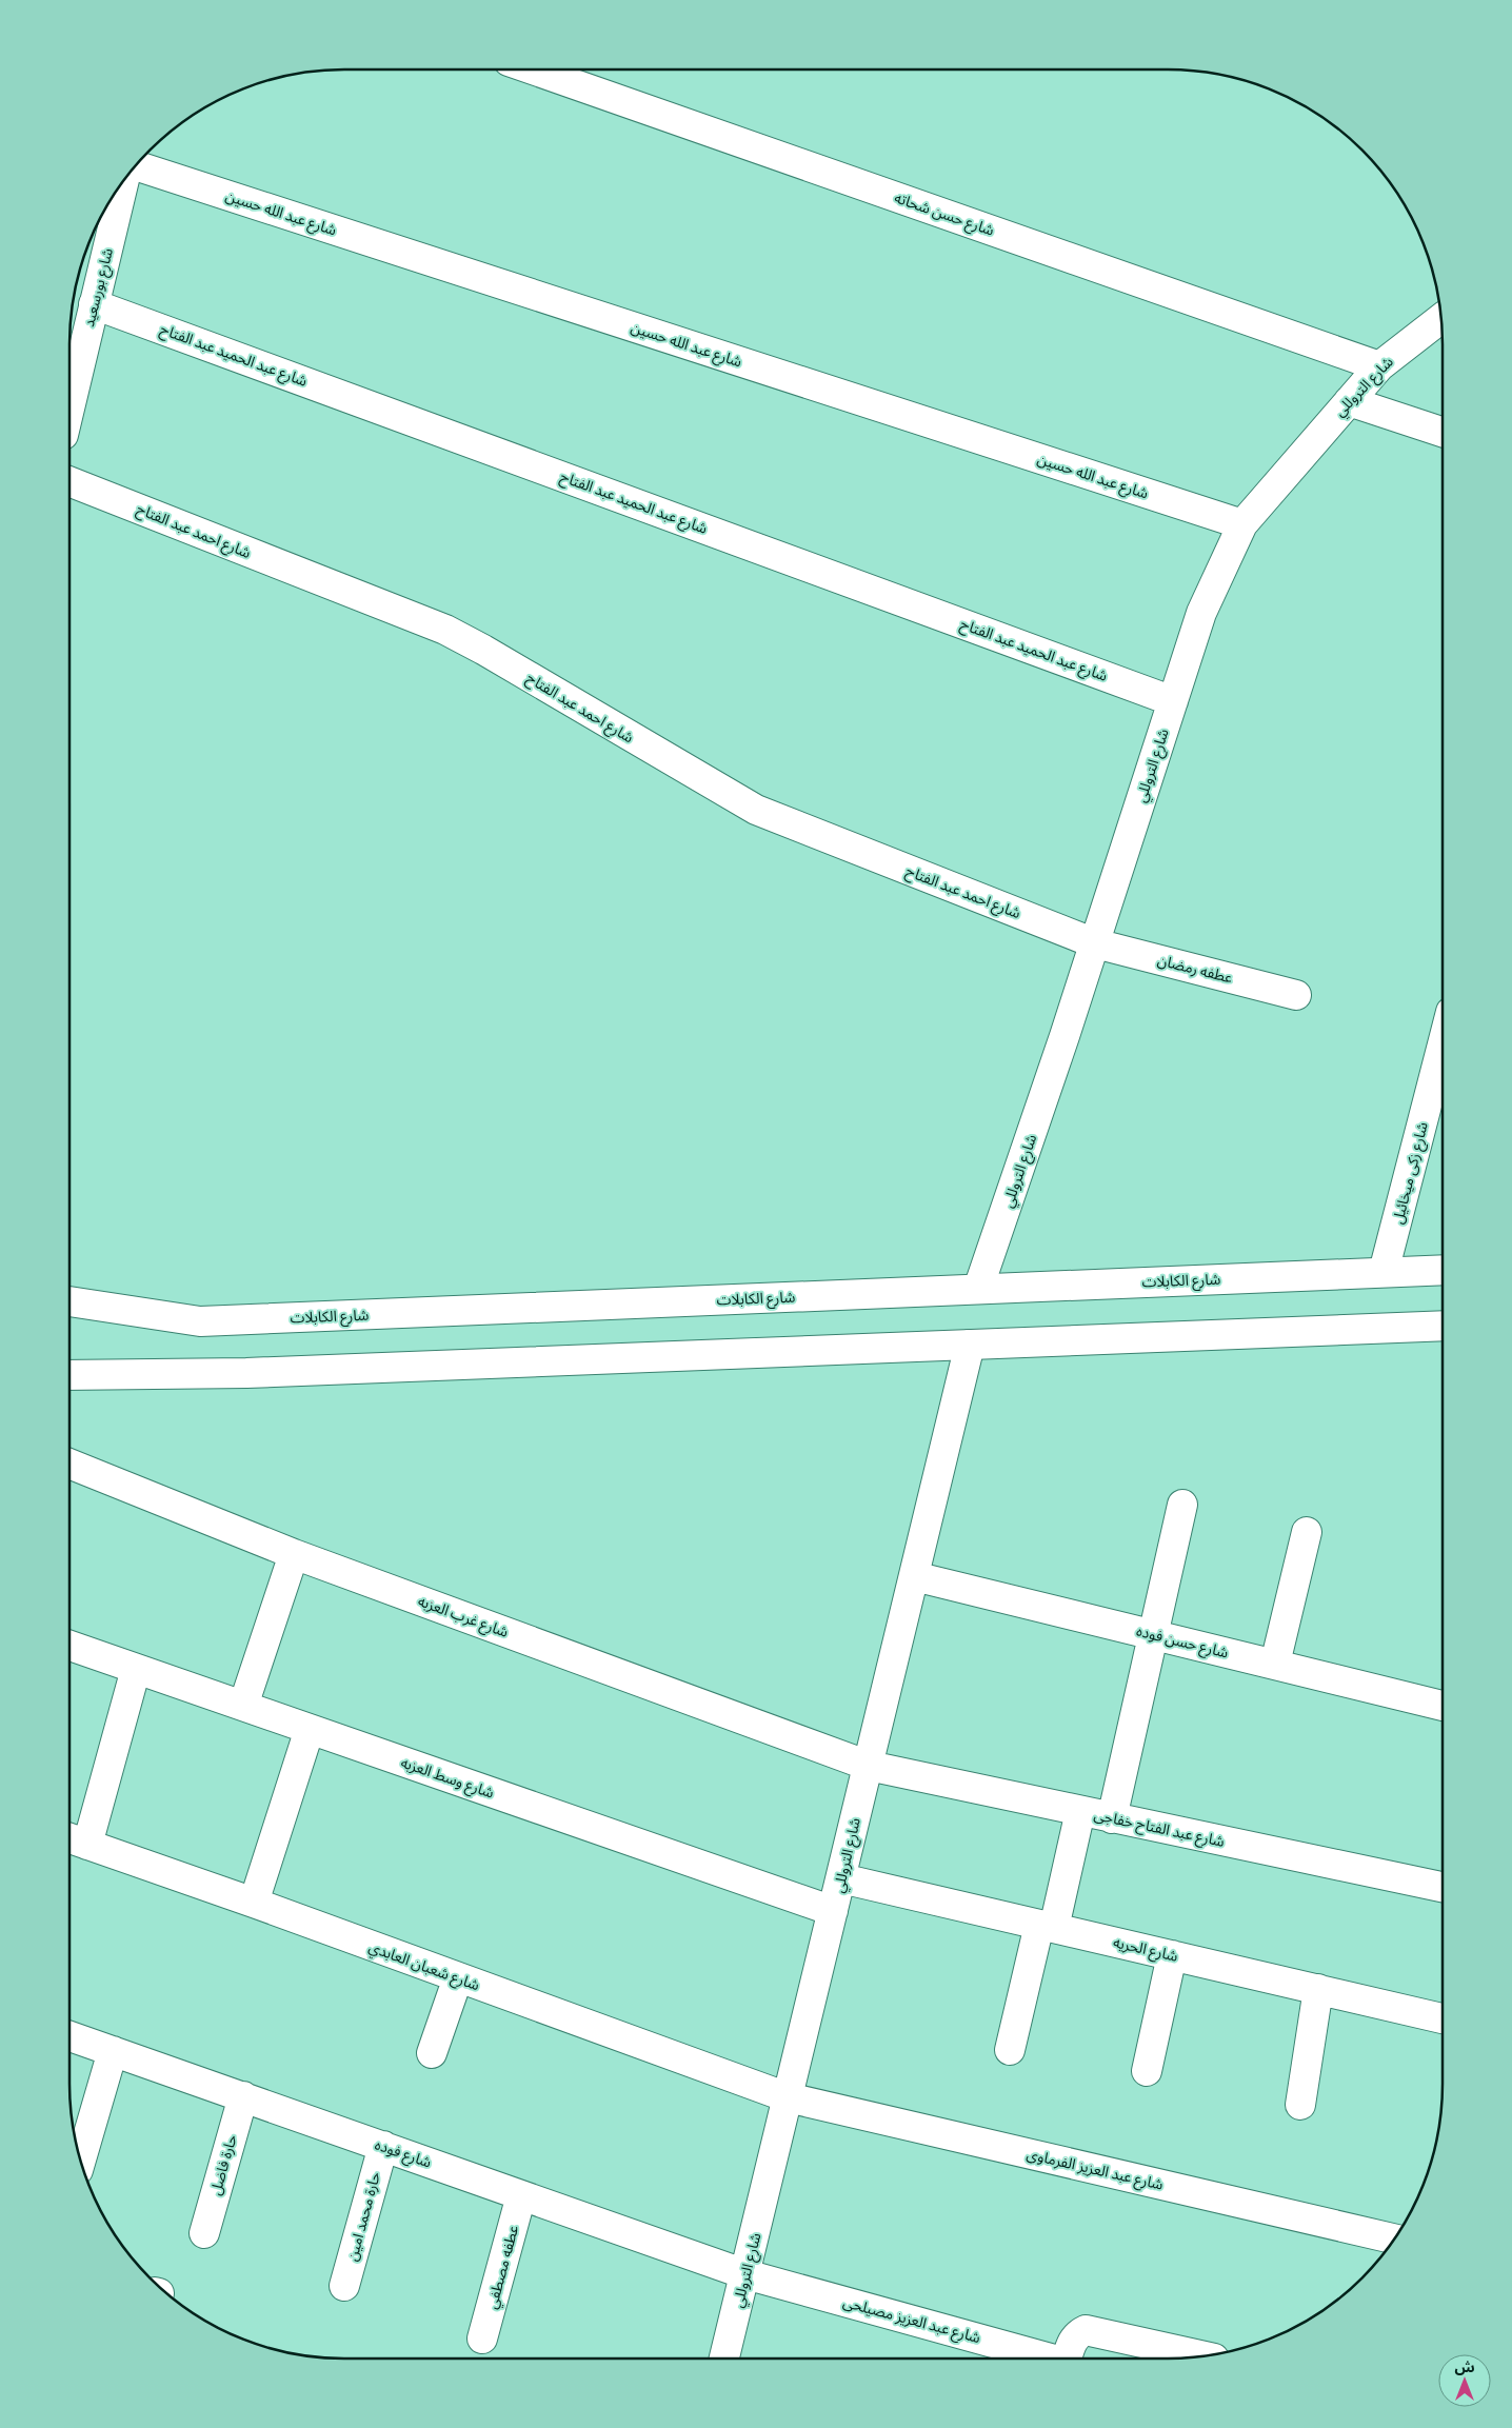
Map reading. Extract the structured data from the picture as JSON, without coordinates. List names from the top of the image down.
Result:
{
  "streets": {
    "street": [
      "شارع عبد الله حسين",
      "شارع حسن شحاته",
      "شارع بورسعيد",
      "شارع عبد الحميد عبد الفتاح",
      "شارع التروللي",
      "شارع احمد عبد الفتاح",
      "عطفه رمضان",
      "شارع زكى ميخائيل",
      "شارع الكابلات",
      "شارع غرب العزبه",
      "شارع حسن فوده",
      "شارع وسط العزبه",
      "شارع عبد الفتاح خفاجى",
      "شارع الحريه",
      "شارع شعبان العابدي",
      "شارع فوده",
      "حارة فاضل",
      "شارع عبد العزيز الفرماوى",
      "حارة محمد امين",
      "عطفه مصطفي",
      "شارع عبد العزيز مصيلحى"
    ]
  },
  "crossings": [
    ["شارع عبد الله حسين", "شارع التروللي"],
    ["شارع حسن شحاته", "شارع التروللي"],
    ["شارع بورسعيد", "شارع عبد الحميد عبد الفتاح"],
    ["شارع عبد الحميد عبد الفتاح", "شارع التروللي"],
    ["شارع التروللي", "شارع احمد عبد الفتاح"],
    ["شارع التروللي", "عطفه رمضان"],
    ["شارع التروللي", "شارع الكابلات"],
    ["شارع التروللي", "شارع غرب العزبه"],
    ["شارع التروللي", "شارع حسن فوده"],
    ["شارع التروللي", "شارع وسط العزبه"],
    ["شارع التروللي", "شارع عبد الفتاح خفاجى"],
    ["شارع التروللي", "شارع الحريه"],
    ["شارع التروللي", "شارع شعبان العابدي"],
    ["شارع التروللي", "شارع فوده"],
    ["شارع التروللي", "شارع عبد العزيز الفرماوى"],
    ["شارع التروللي", "شارع عبد العزيز مصيلحى"],
    ["شارع احمد عبد الفتاح", "عطفه رمضان"],
    ["شارع زكى ميخائيل", "شارع الكابلات"],
    ["شارع غرب العزبه", "شارع عبد الفتاح خفاجى"],
    ["شارع شعبان العابدي", "شارع عبد العزيز الفرماوى"],
    ["شارع فوده", "حارة فاضل"],
    ["شارع فوده", "حارة محمد امين"],
    ["شارع فوده", "عطفه مصطفي"],
    ["شارع فوده", "شارع عبد العزيز مصيلحى"]
  ],
  "north": "top"
}
